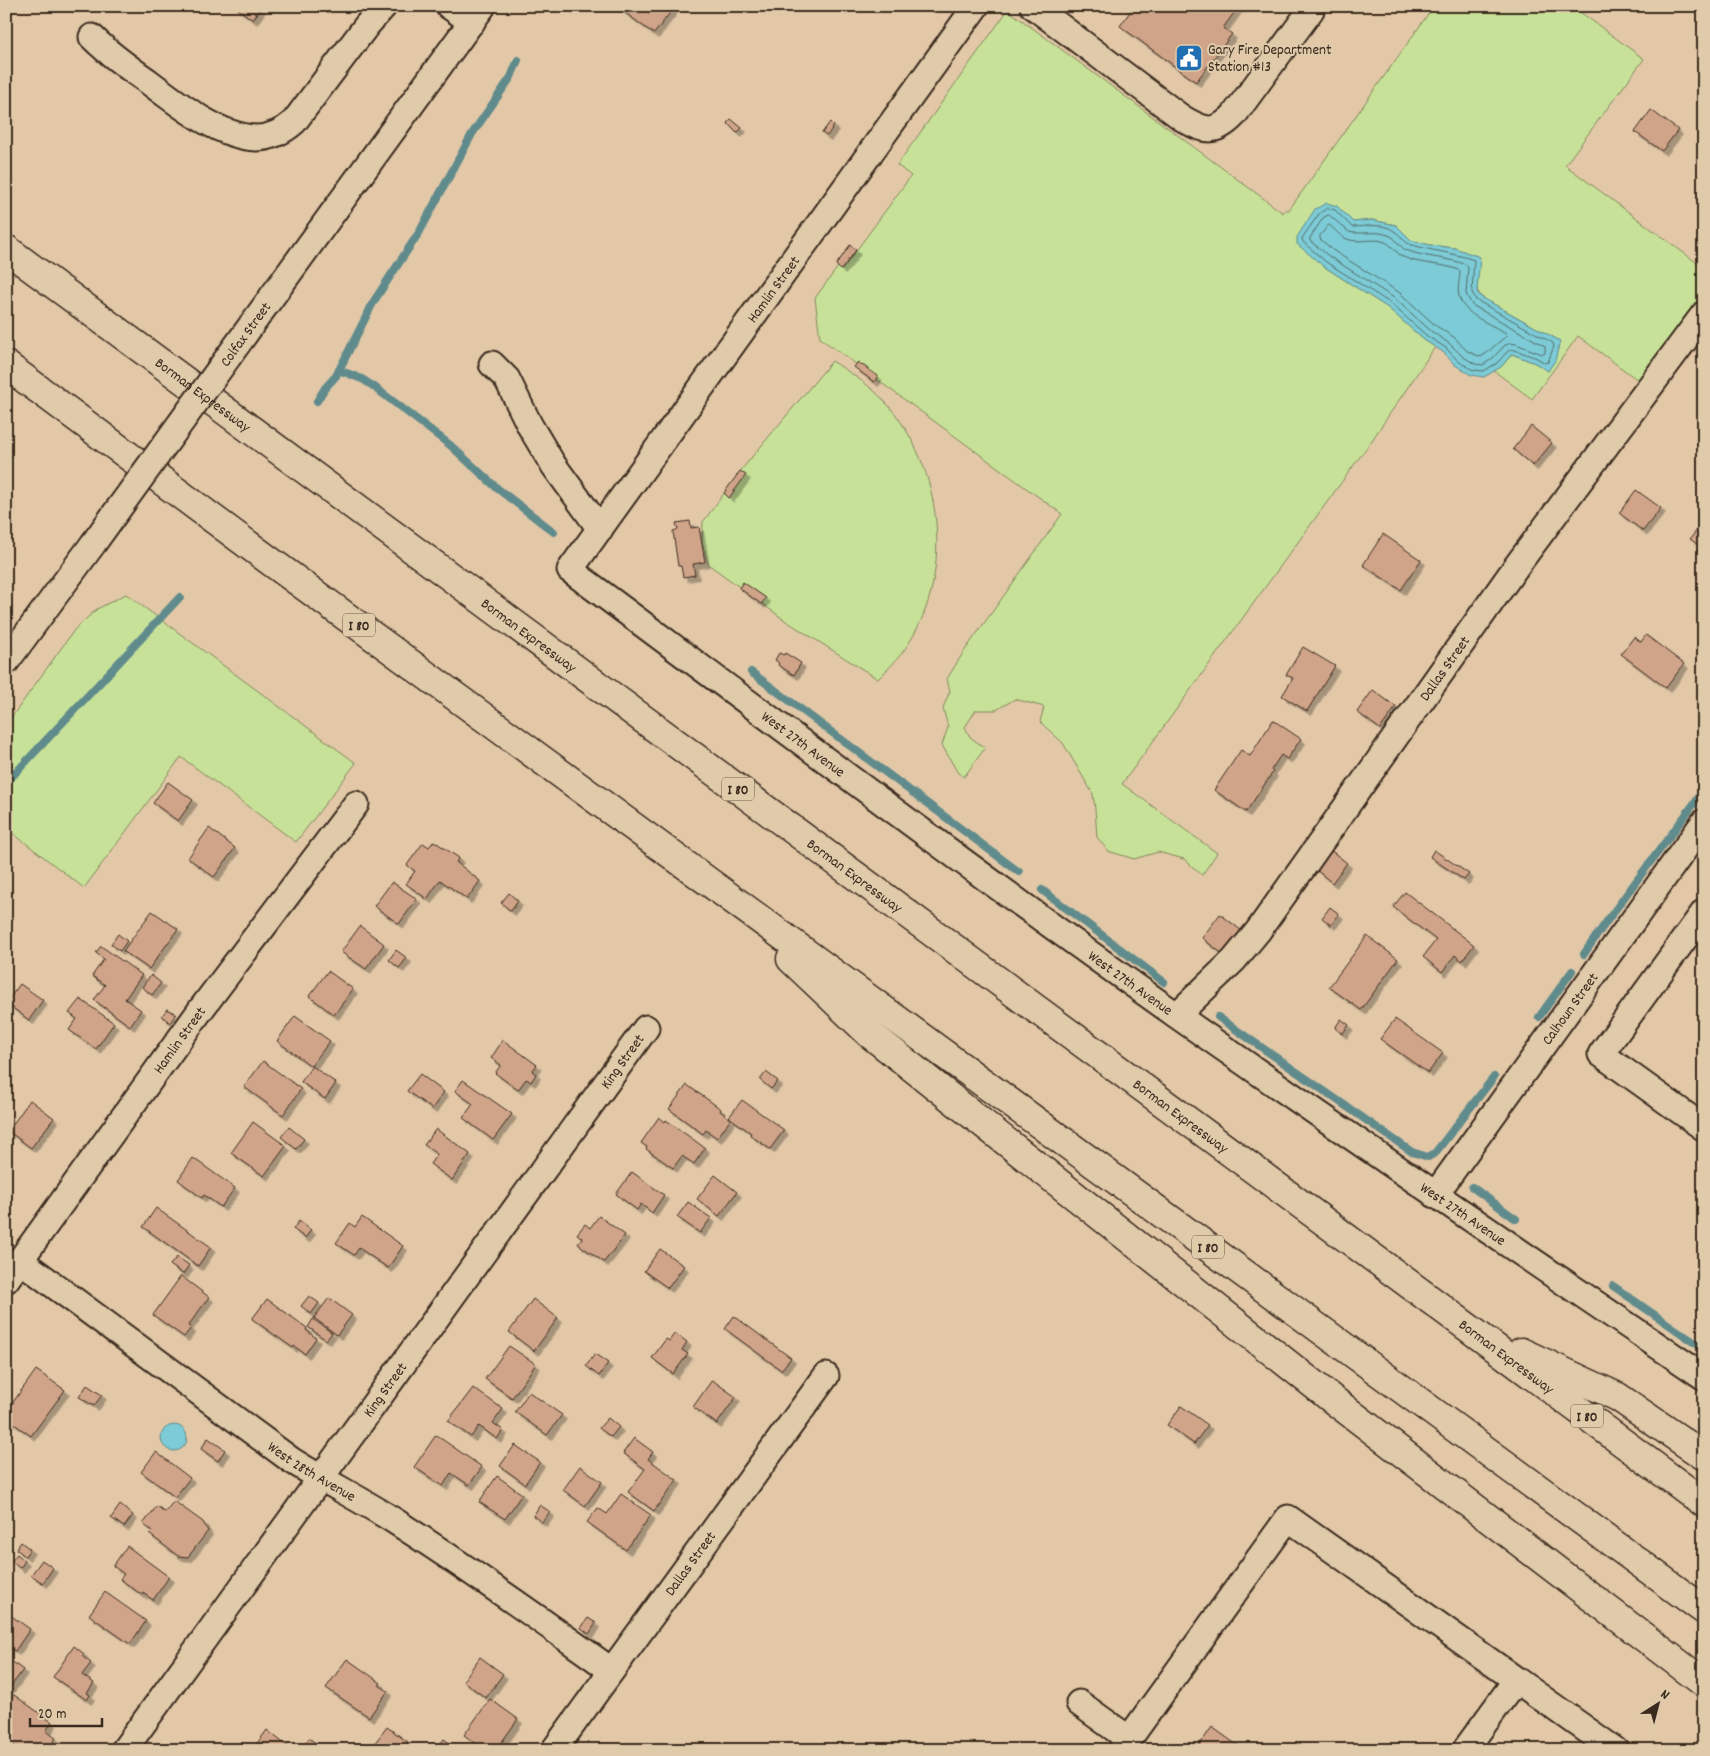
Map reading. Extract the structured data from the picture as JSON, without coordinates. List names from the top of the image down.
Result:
{
  "streets": {
    "highway": ["Borman Expressway", "I 80"],
    "street": [
      "Hamlin Street",
      "Colfax Street",
      "Dallas Street",
      "West 27th Avenue",
      "Calhoun Street",
      "King Street",
      "West 28th Avenue"
    ]
  },
  "crossings": [
    ["Hamlin Street", "West 27th Avenue"],
    ["Hamlin Street", "West 28th Avenue"],
    ["Dallas Street", "West 27th Avenue"],
    ["Dallas Street", "West 28th Avenue"],
    ["West 27th Avenue", "Calhoun Street"],
    ["King Street", "West 28th Avenue"]
  ],
  "places": {
    "public building": ["Gary Fire Department Station #13"]
  },
  "scale_bar": "20 m",
  "north": "top right"
}
